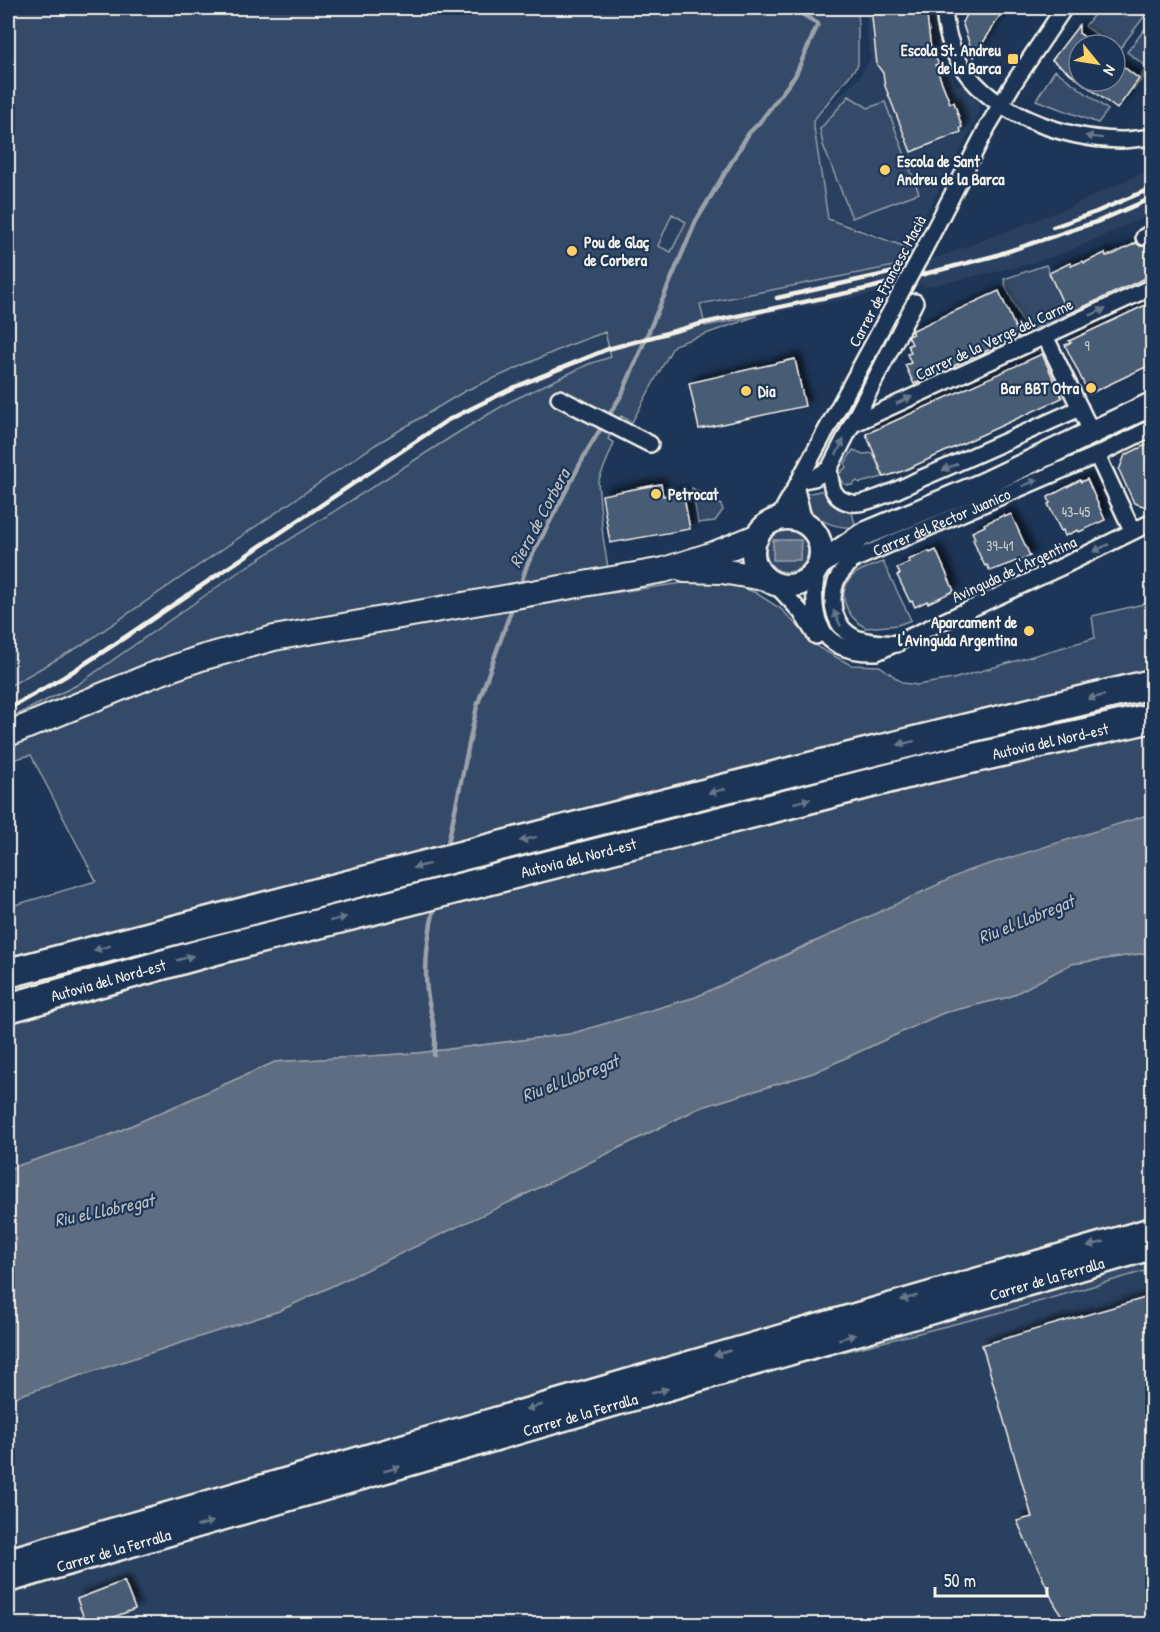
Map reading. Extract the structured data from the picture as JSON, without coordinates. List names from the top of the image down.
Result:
{
  "streets": {
    "highway": ["Autovia del Nord-est"],
    "street": [
      "Carrer de Francesc Macià",
      "Carrer de la Verge del Carme",
      "Carrer del Rector Juanico",
      "Avinguda de l'Argentina",
      "Carrer de la Ferralla"
    ]
  },
  "crossings": [
    ["Carrer de Francesc Macià", "Carrer del Rector Juanico"],
    ["Carrer de Francesc Macià", "Avinguda de l'Argentina"],
    ["Carrer del Rector Juanico", "Avinguda de l'Argentina"]
  ],
  "one_way": ["Carrer de la Verge del Carme", "Avinguda de l'Argentina"],
  "water": ["Riera de Corbera", "Riu el Llobregat"],
  "places": {
    "transit": ["Escola St. Andreu de la Barca"],
    "other": [
      "Escola de Sant Andreu de la Barca",
      "Pou de Glaç de Corbera",
      "Bar BBT Otra",
      "Dia",
      "Petrocat",
      "Aparcament de l'Avinguda Argentina"
    ]
  },
  "house_numbers": ["9", "43-45", "39-41"],
  "scale_bar": "50 m",
  "north": "bottom right"
}
